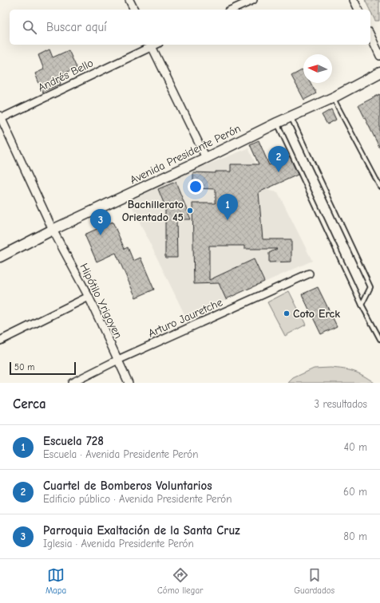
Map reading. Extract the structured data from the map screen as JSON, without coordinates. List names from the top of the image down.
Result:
{
  "streets": {
    "main road": ["Avenida Presidente Perón"],
    "street": ["Andrés Bello", "Hipótilo Yrigoyen", "Arturo Jauretche"]
  },
  "crossings": [
    ["Andrés Bello", "Hipótilo Yrigoyen"],
    ["Avenida Presidente Perón", "Hipótilo Yrigoyen"],
    ["Hipótilo Yrigoyen", "Arturo Jauretche"]
  ],
  "places": ["Bachillerato Orientado 45", "Coto Erck"],
  "scale_bar": "50 m",
  "north": "left",
  "page": {
    "search": "Buscar aquí",
    "pins": ["2", "1", "3"],
    "scale": "50 m",
    "heading": ["Cerca", "3 resultados"],
    "list": [
      {
        "mark": "1",
        "name": "Escuela 728",
        "note": "Escuela · Avenida Presidente Perón",
        "value": "40 m"
      },
      {
        "mark": "2",
        "name": "Cuartel de Bomberos Voluntarios",
        "note": "Edificio público · Avenida Presidente Perón",
        "value": "60 m"
      },
      {
        "mark": "3",
        "name": "Parroquia Exaltación de la Santa Cruz",
        "note": "Iglesia · Avenida Presidente Perón",
        "value": "80 m"
      }
    ],
    "nav": ["Mapa", "Cómo llegar", "Guardados"]
  }
}
